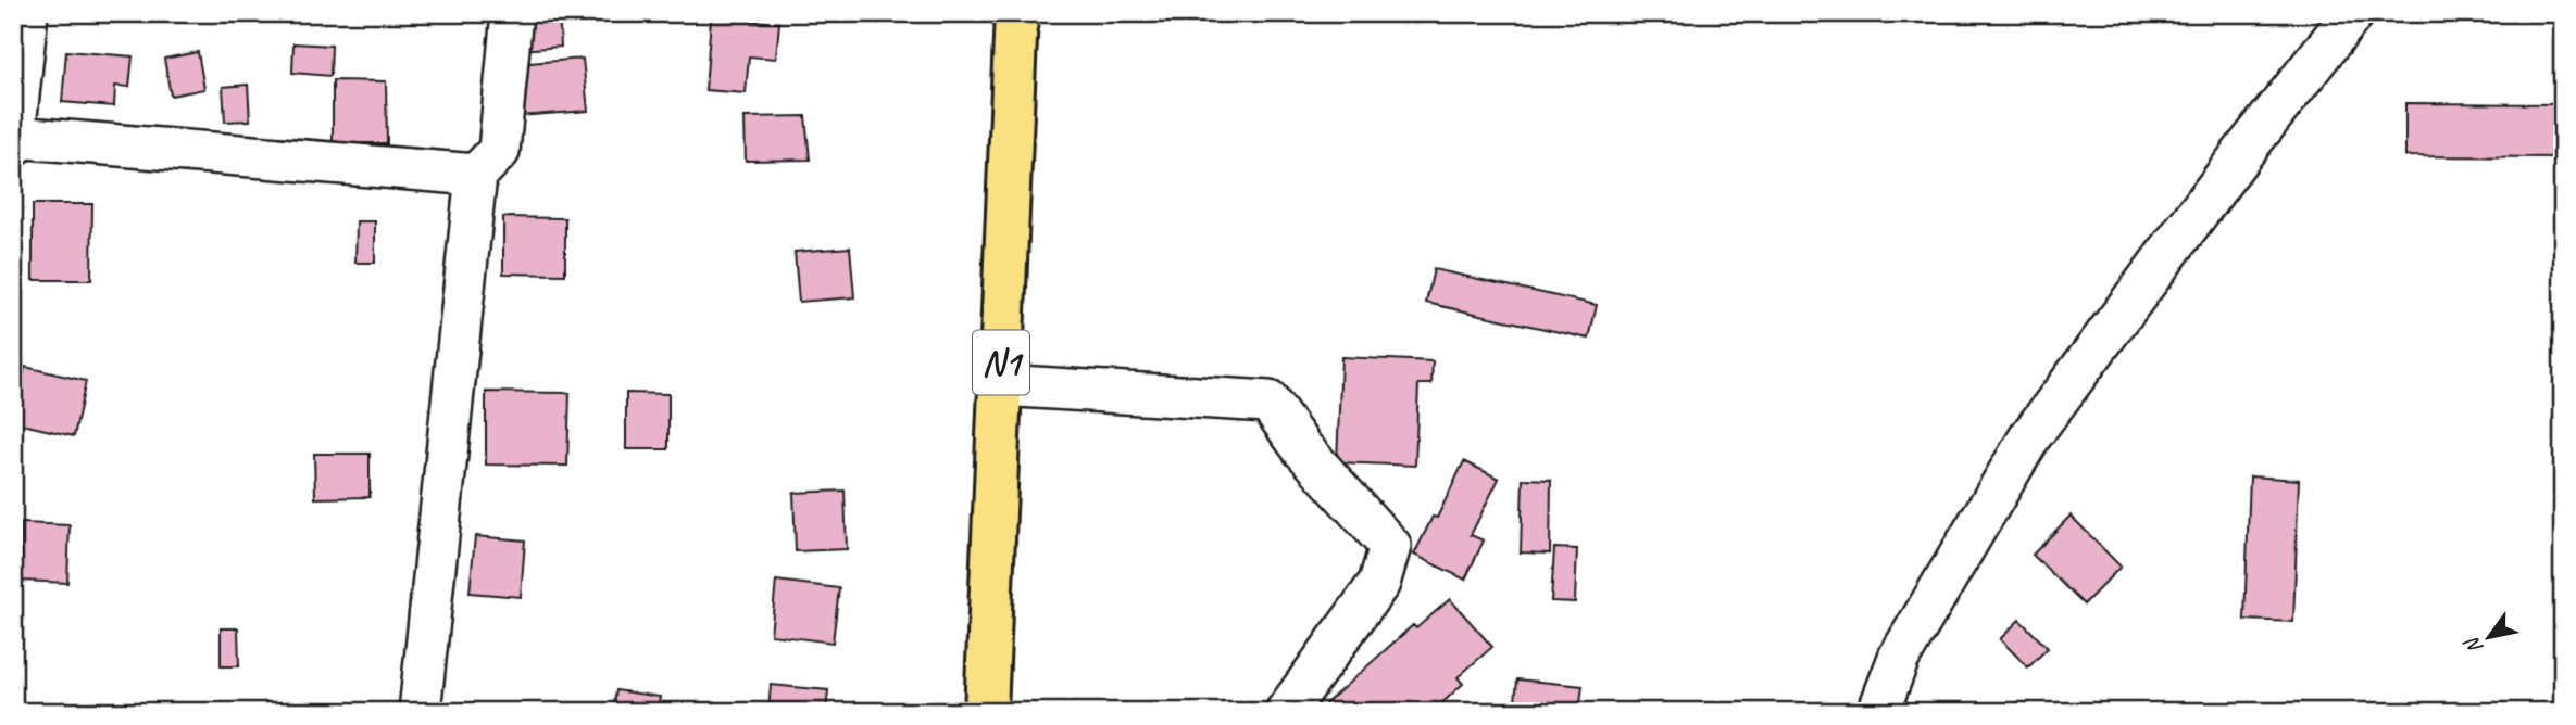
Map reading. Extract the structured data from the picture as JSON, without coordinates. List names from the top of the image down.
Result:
{
  "streets": {
    "highway": ["N1"]
  },
  "north": "bottom left"
}
